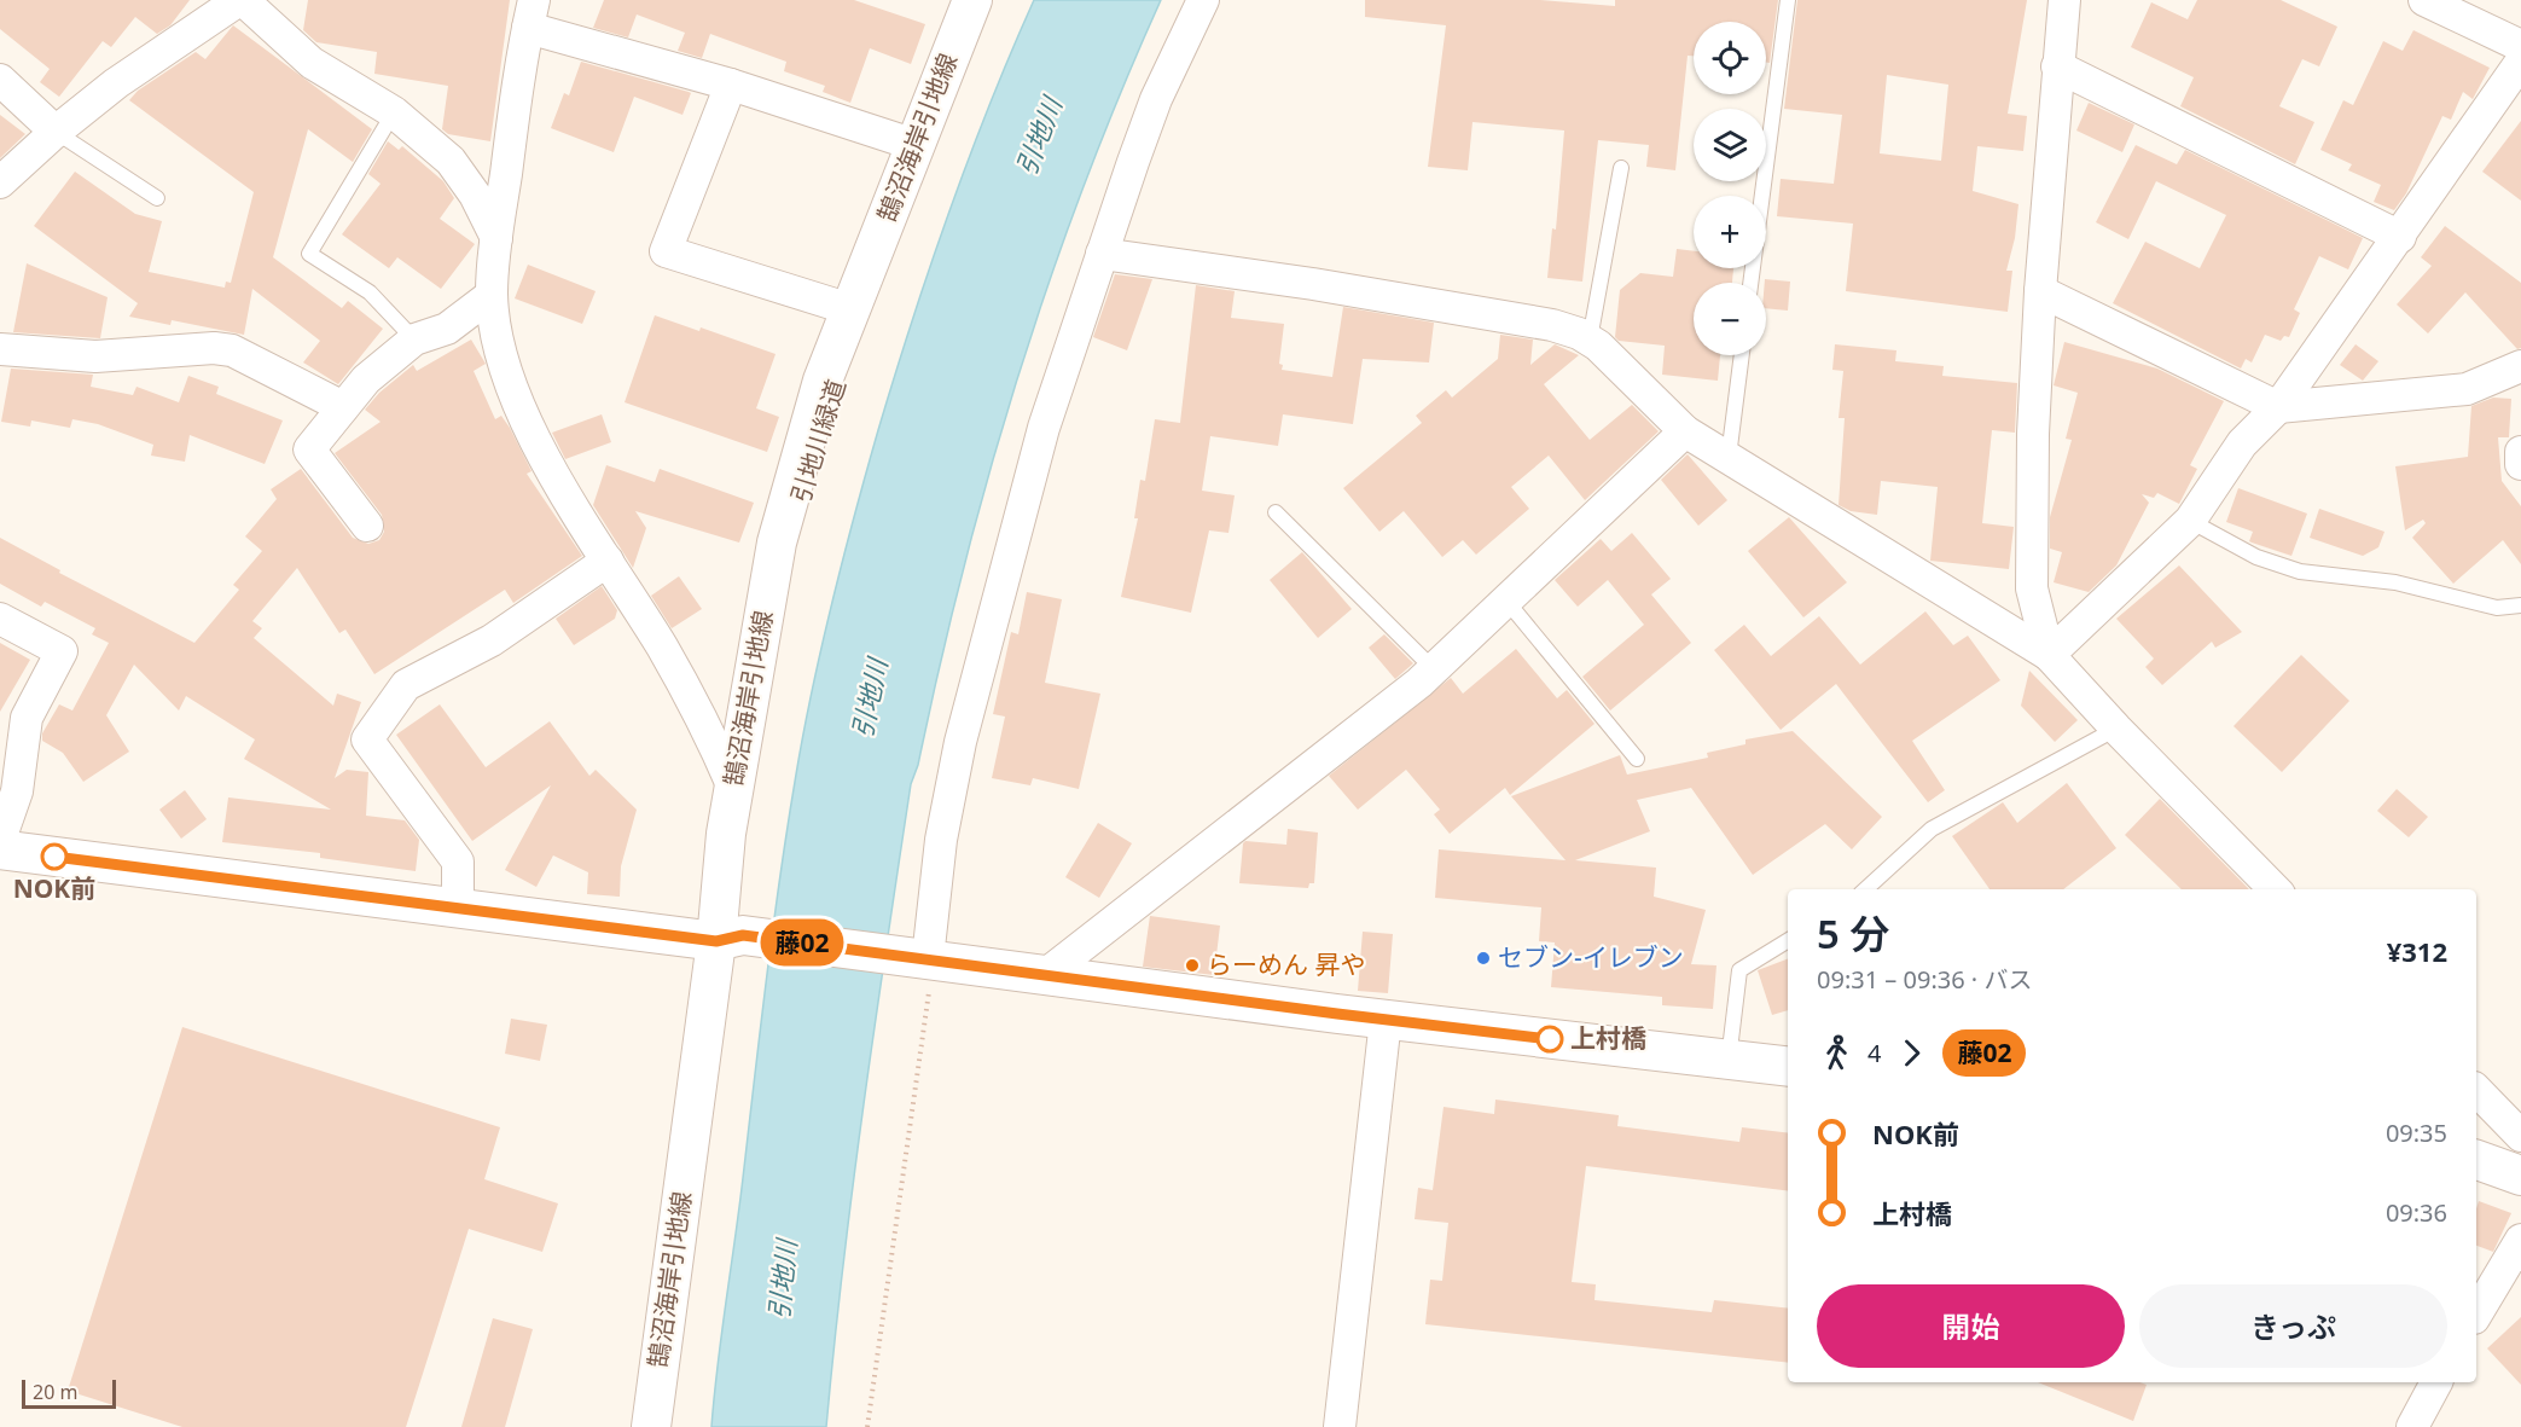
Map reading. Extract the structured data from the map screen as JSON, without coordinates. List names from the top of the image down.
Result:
{
  "streets": {
    "street": ["鵠沼海岸引地線"]
  },
  "water": ["引地川"],
  "places": [
    "NOK前",
    "セブン-イレブン",
    "らーめん 昇や",
    "上村橋"
  ],
  "lines": ["bus line 藤02"],
  "scale_bar": "20 m",
  "page": {
    "on_map": "藤02",
    "map_buttons": ["+", "−"],
    "heading": ["5 分", "09:31 – 09:36 · バス", "¥312"],
    "legs": ["4", "藤02"],
    "list": [
      {
        "name": "NOK前",
        "value": "09:35"
      },
      {
        "name": "上村橋",
        "value": "09:36"
      }
    ],
    "buttons": ["開始", "きっぷ"],
    "scale": "20 m"
  }
}
